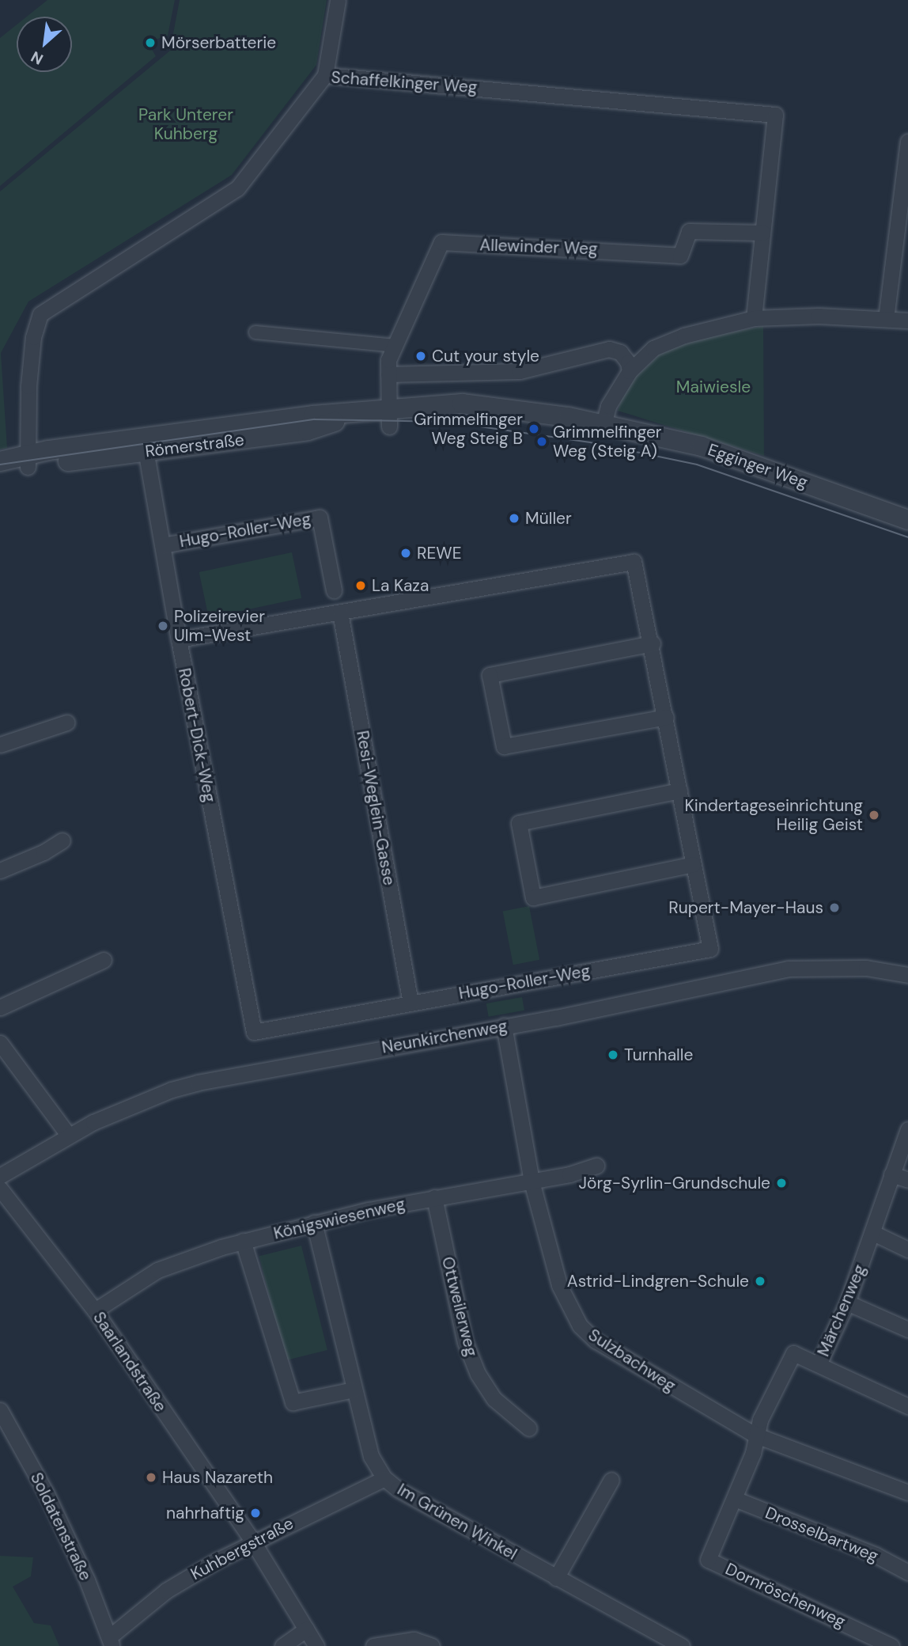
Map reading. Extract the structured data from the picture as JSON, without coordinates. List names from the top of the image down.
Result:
{
  "streets": {
    "street": [
      "Schaffelkinger Weg",
      "Allewinder Weg",
      "Römerstraße",
      "Egginger Weg",
      "Hugo-Roller-Weg",
      "Robert-Dick-Weg",
      "Resi-Weglein-Gasse",
      "Neunkirchenweg",
      "Königswiesenweg",
      "Ottweilerweg",
      "Märchenweg",
      "Sulzbachweg",
      "Saarlandstraße",
      "Im Grünen Winkel",
      "Soldatenstraße",
      "Drosselbartweg",
      "Kuhbergstraße",
      "Dornröschenweg"
    ]
  },
  "crossings": [
    ["Schaffelkinger Weg", "Allewinder Weg"],
    ["Schaffelkinger Weg", "Römerstraße"],
    ["Allewinder Weg", "Römerstraße"],
    ["Römerstraße", "Egginger Weg"],
    ["Römerstraße", "Robert-Dick-Weg"],
    ["Hugo-Roller-Weg", "Robert-Dick-Weg"],
    ["Hugo-Roller-Weg", "Resi-Weglein-Gasse"],
    ["Neunkirchenweg", "Sulzbachweg"],
    ["Königswiesenweg", "Ottweilerweg"],
    ["Königswiesenweg", "Sulzbachweg"],
    ["Königswiesenweg", "Saarlandstraße"],
    ["Königswiesenweg", "Im Grünen Winkel"],
    ["Märchenweg", "Sulzbachweg"],
    ["Märchenweg", "Drosselbartweg"],
    ["Märchenweg", "Dornröschenweg"],
    ["Saarlandstraße", "Kuhbergstraße"],
    ["Im Grünen Winkel", "Kuhbergstraße"],
    ["Soldatenstraße", "Kuhbergstraße"]
  ],
  "parks": ["Park Unterer Kuhberg", "Maiwiesle"],
  "places": [
    "Mörserbatterie",
    "Cut your style",
    "Grimmelfinger Weg Steig B",
    "Grimmelfinger Weg (Steig A)",
    "Müller",
    "REWE",
    "La Kaza",
    "Polizeirevier Ulm-West",
    "Kindertageseinrichtung Heilig Geist",
    "Rupert-Mayer-Haus",
    "Turnhalle",
    "Jörg-Syrlin-Grundschule",
    "Astrid-Lindgren-Schule",
    "Haus Nazareth",
    "nahrhaftig"
  ],
  "north": "bottom left"
}
